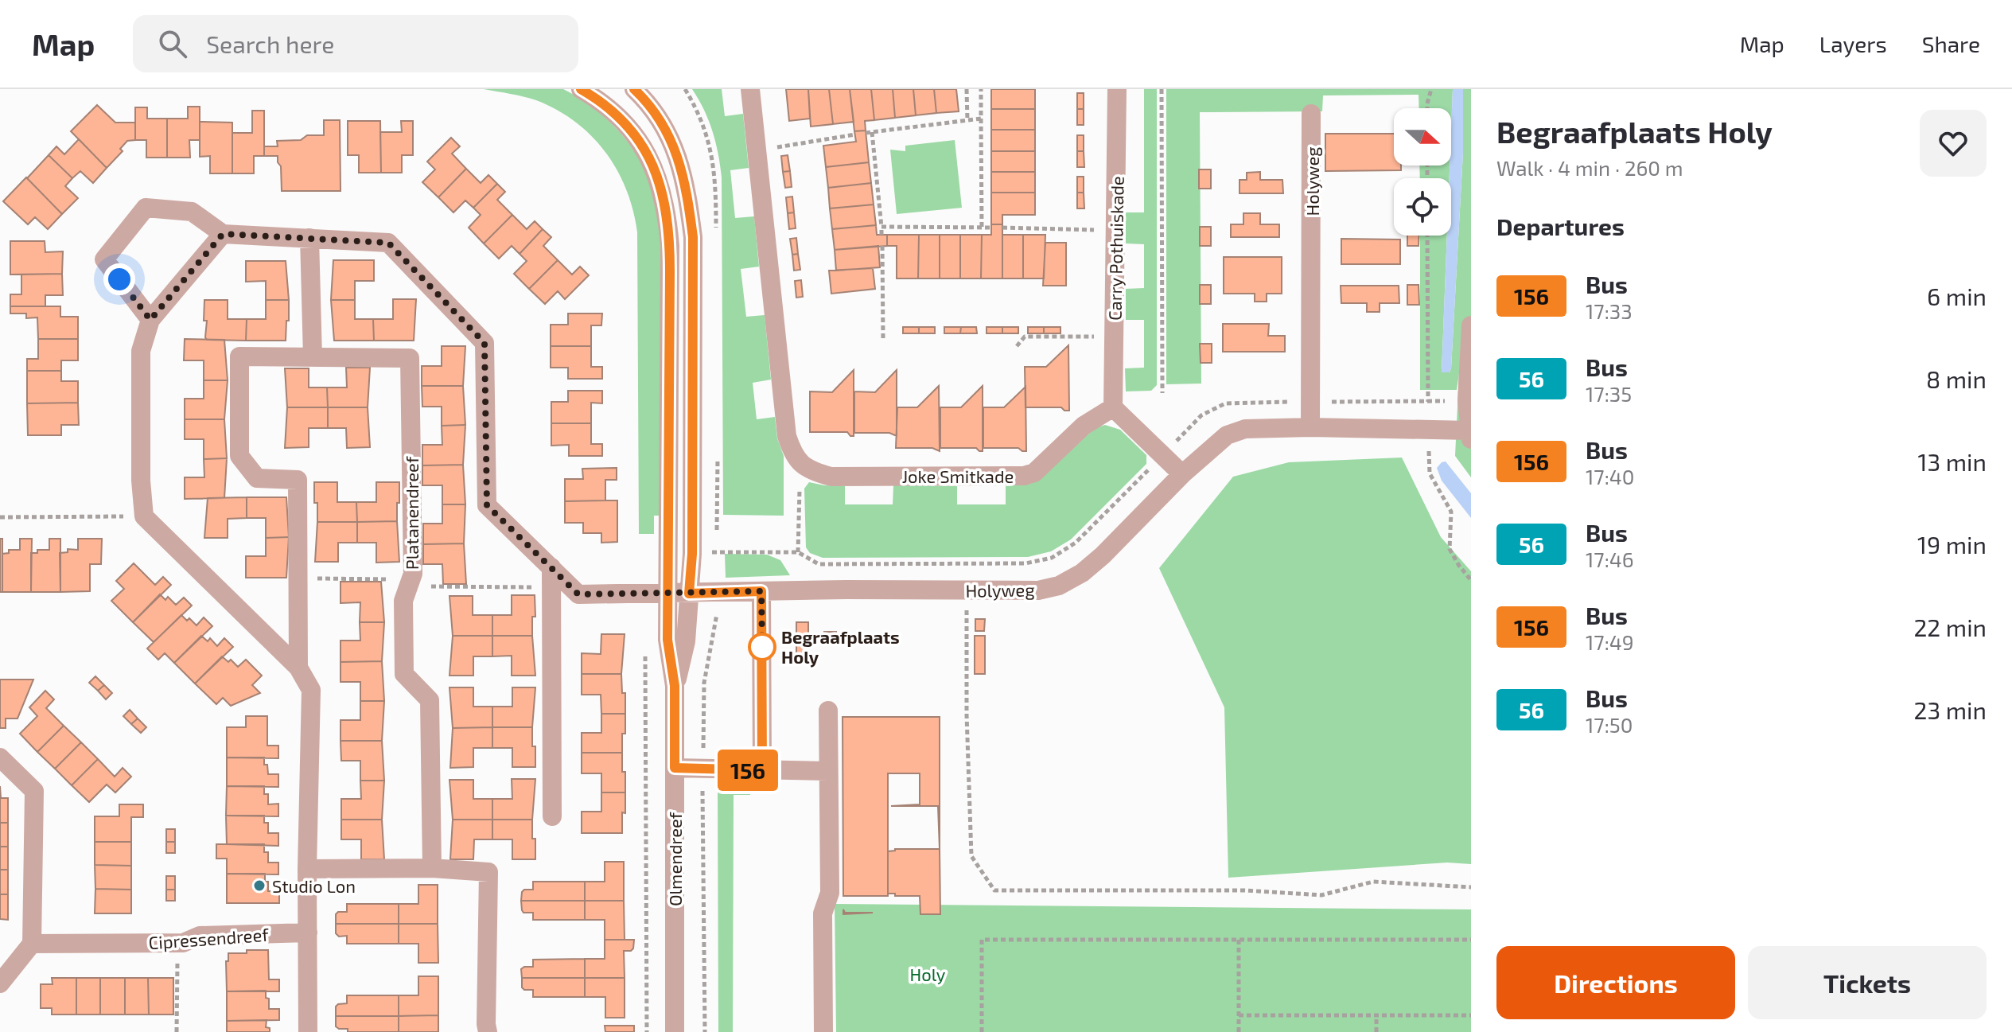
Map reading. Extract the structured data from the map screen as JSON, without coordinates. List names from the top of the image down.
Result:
{
  "streets": {
    "street": [
      "Holyweg",
      "Carry Pothuiskade",
      "Joke Smitkade",
      "Platanendreef",
      "Olmendreef",
      "Cipressendreef"
    ]
  },
  "crossings": [
    ["Holyweg", "Olmendreef"],
    ["Carry Pothuiskade", "Joke Smitkade"],
    ["Platanendreef", "Cipressendreef"]
  ],
  "parks": ["Holy"],
  "places": ["Begraafplaats Holy", "Studio Lon"],
  "lines": ["bus line 156"],
  "north": "right",
  "page": {
    "header": "Map",
    "search": "Search here",
    "nav": ["Map", "Layers", "Share"],
    "on_map": "156",
    "heading": [
      ["Begraafplaats Holy", "Walk · 4 min · 260 m"],
      "Departures"
    ],
    "list": [
      {
        "mark": "156",
        "name": "Bus",
        "note": "17:33",
        "value": "6 min"
      },
      {
        "mark": "56",
        "name": "Bus",
        "note": "17:35",
        "value": "8 min"
      },
      {
        "mark": "156",
        "name": "Bus",
        "note": "17:40",
        "value": "13 min"
      },
      {
        "mark": "56",
        "name": "Bus",
        "note": "17:46",
        "value": "19 min"
      },
      {
        "mark": "156",
        "name": "Bus",
        "note": "17:49",
        "value": "22 min"
      },
      {
        "mark": "56",
        "name": "Bus",
        "note": "17:50",
        "value": "23 min"
      }
    ],
    "buttons": ["Directions", "Tickets"]
  }
}
